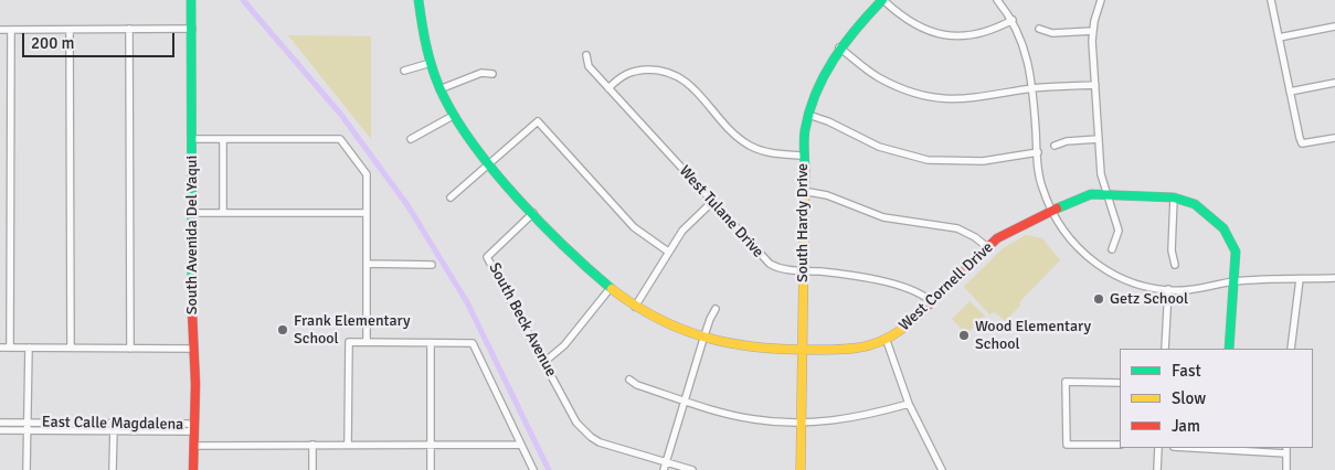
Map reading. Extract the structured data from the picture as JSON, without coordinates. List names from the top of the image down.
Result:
{
  "streets": {
    "street": [
      "West Tulane Drive",
      "South Hardy Drive",
      "South Avenida Del Yaqui",
      "West Cornell Drive",
      "South Beck Avenue",
      "East Calle Magdalena"
    ]
  },
  "crossings": [
    ["West Tulane Drive", "South Hardy Drive"],
    ["West Tulane Drive", "West Cornell Drive"],
    ["South Hardy Drive", "West Cornell Drive"],
    ["South Avenida Del Yaqui", "East Calle Magdalena"],
    ["West Cornell Drive", "South Beck Avenue"]
  ],
  "places": ["Getz School", "Frank Elementary School", "Wood Elementary School"],
  "legend": ["Fast", "Slow", "Jam"],
  "scale_bar": "200 m"
}
